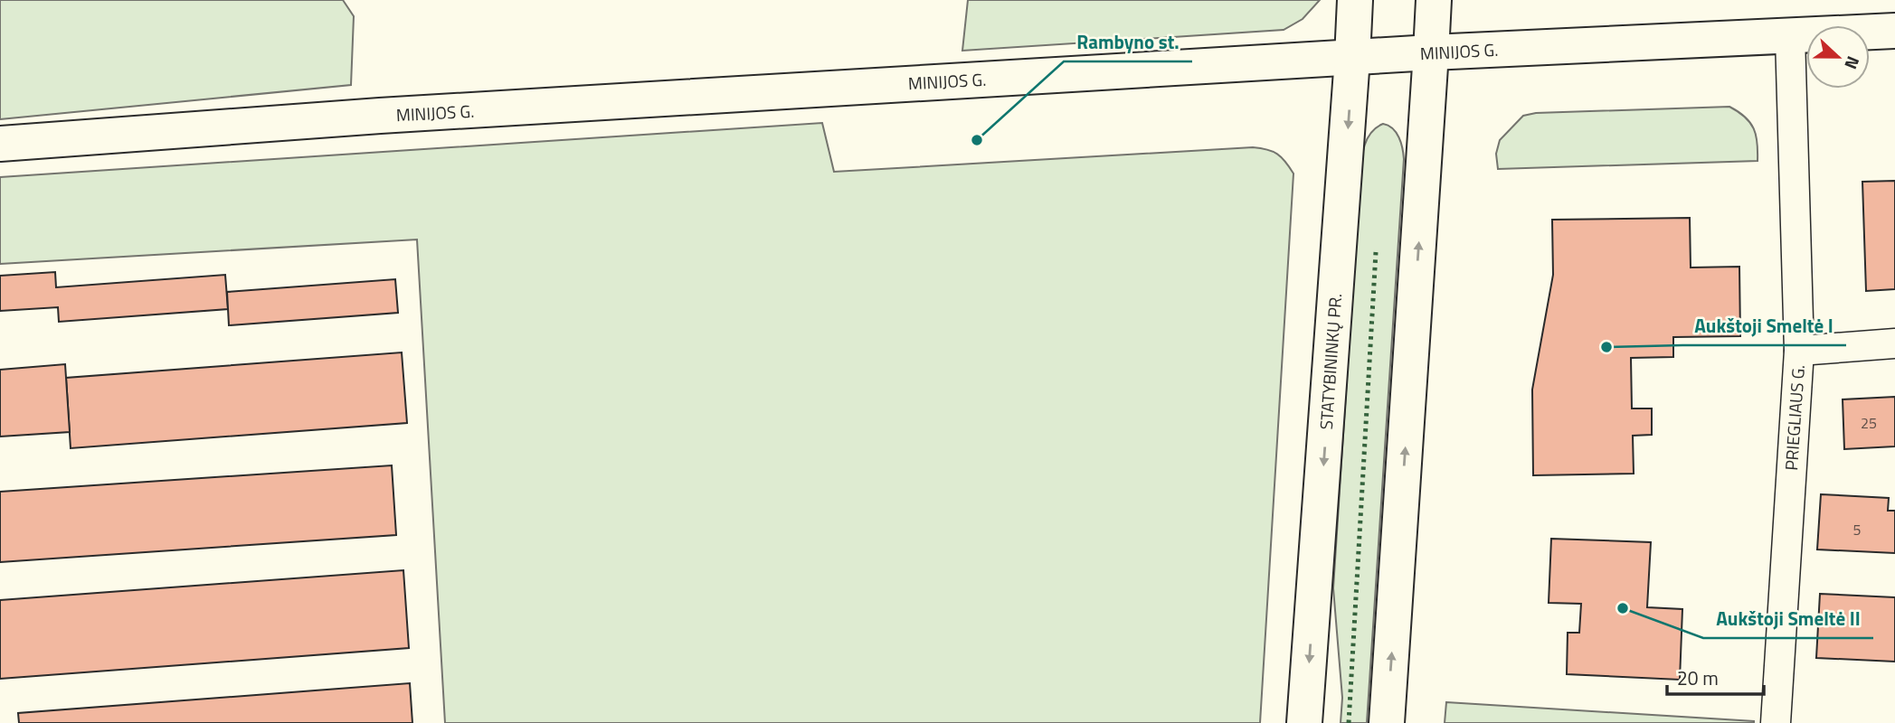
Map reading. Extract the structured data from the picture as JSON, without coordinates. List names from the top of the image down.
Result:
{
  "streets": {
    "main road": ["MINIJOS G.", "STATYBININKŲ PR."],
    "street": ["PRIEGLIAUS G."]
  },
  "crossings": [
    ["MINIJOS G.", "STATYBININKŲ PR."],
    ["MINIJOS G.", "PRIEGLIAUS G."]
  ],
  "places": ["Rambyno st.", "Aukštoji Smeltė I", "Aukštoji Smeltė II"],
  "house_numbers": ["25", "5"],
  "scale_bar": "20 m",
  "north": "right"
}
